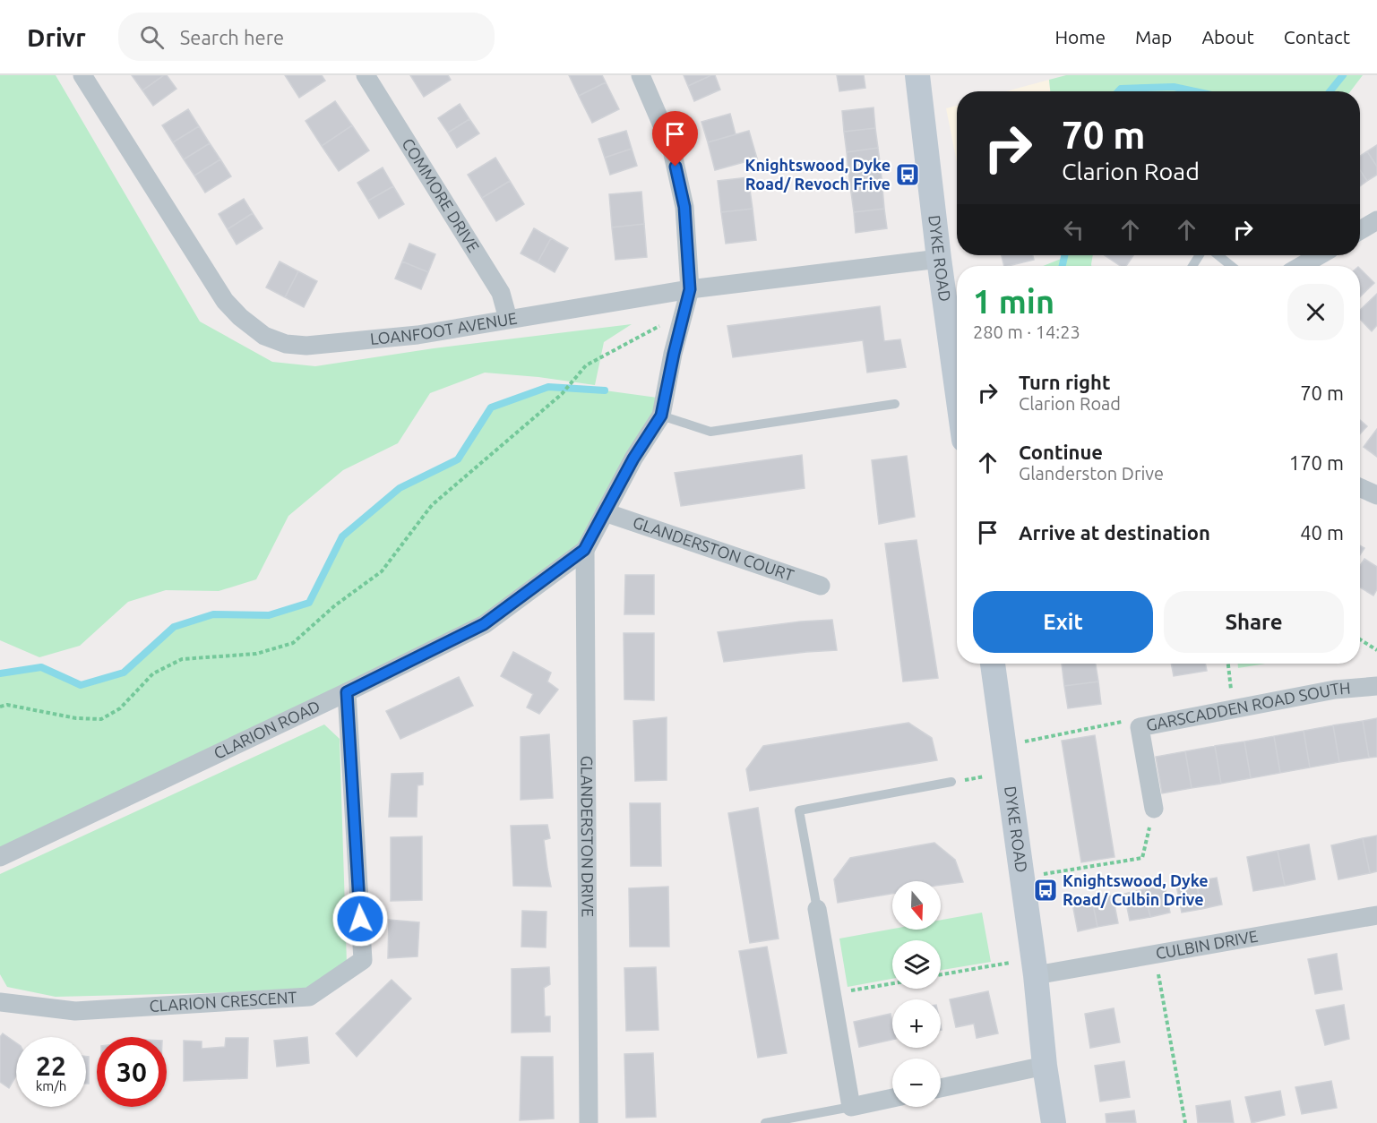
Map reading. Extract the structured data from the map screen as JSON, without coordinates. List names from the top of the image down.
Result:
{
  "streets": {
    "street": [
      "COMMORE DRIVE",
      "DYKE ROAD",
      "LOANFOOT AVENUE",
      "GLANDERSTON COURT",
      "GARSCADDEN ROAD SOUTH",
      "CLARION ROAD",
      "GLANDERSTON DRIVE",
      "CULBIN DRIVE",
      "CLARION CRESCENT"
    ]
  },
  "crossings": [
    ["COMMORE DRIVE", "LOANFOOT AVENUE"],
    ["DYKE ROAD", "LOANFOOT AVENUE"],
    ["DYKE ROAD", "CULBIN DRIVE"],
    ["LOANFOOT AVENUE", "CLARION ROAD"],
    ["GLANDERSTON COURT", "CLARION ROAD"],
    ["CLARION ROAD", "GLANDERSTON DRIVE"],
    ["CLARION ROAD", "CLARION CRESCENT"]
  ],
  "places": {
    "bus stop": ["Knightswood, Dyke Road/ Revoch Frive", "Knightswood, Dyke Road/ Culbin Drive"]
  },
  "north": "bottom",
  "page": {
    "header": "Drivr",
    "search": "Search here",
    "nav": [
      "Home",
      "Map",
      "About",
      "Contact"
    ],
    "turn": ["70 m", "Clarion Road"],
    "heading": ["1 min", "280 m · 14:23"],
    "list": [
      {
        "name": "Turn right",
        "note": "Clarion Road",
        "value": "70 m"
      },
      {
        "name": "Continue",
        "note": "Glanderston Drive",
        "value": "170 m"
      },
      {
        "name": "Arrive at destination",
        "value": "40 m"
      }
    ],
    "buttons": ["Exit", "Share"],
    "map_buttons": ["+", "−"],
    "speed": "22 km/h",
    "limit": "30"
  }
}
